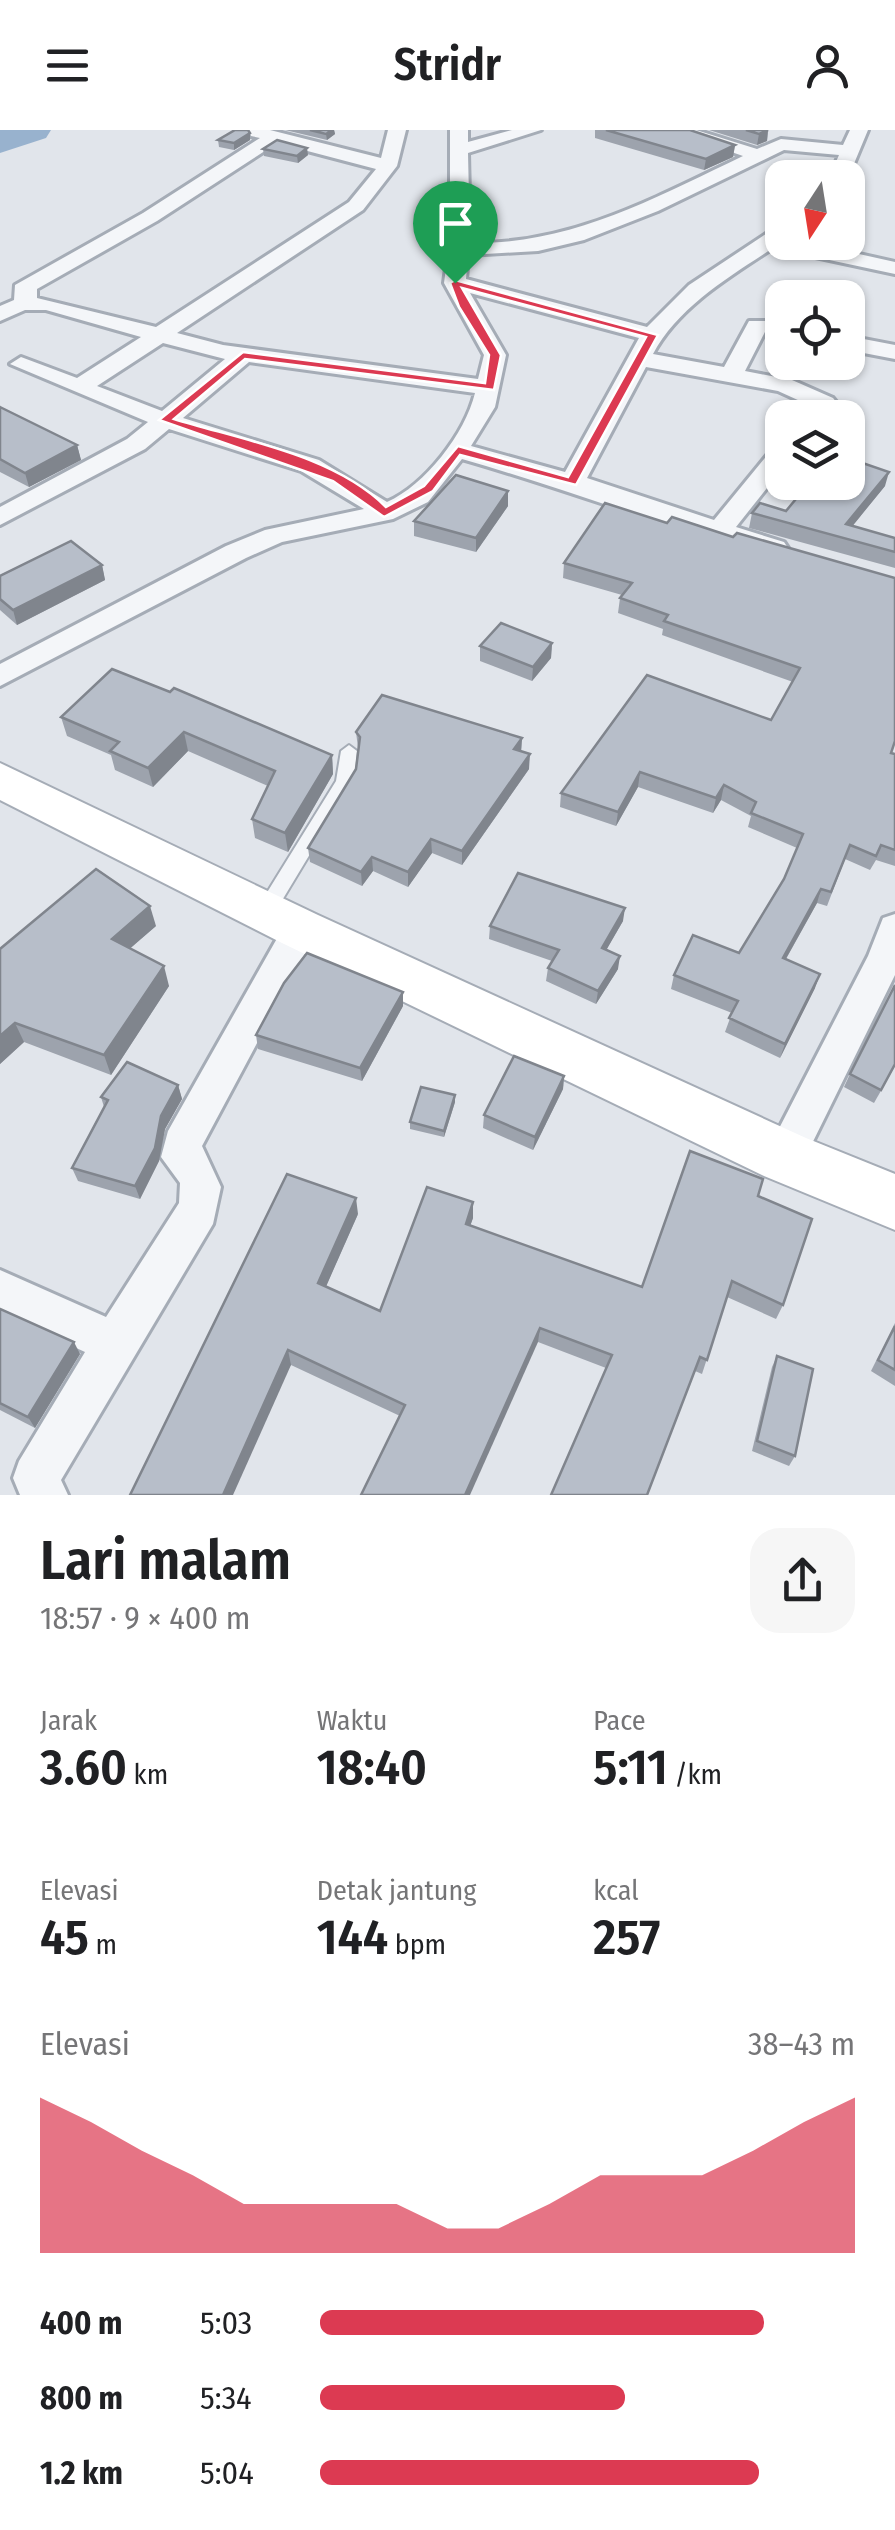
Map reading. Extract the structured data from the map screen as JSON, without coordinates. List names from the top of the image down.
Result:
{
  "north": "bottom",
  "page": {
    "header": "Stridr",
    "heading": ["Lari malam", "18:57 · 9 × 400 m"],
    "stats": [
      ["Jarak", "3.60 km"],
      ["Waktu", "18:40"],
      ["Pace", "5:11 /km"],
      ["Elevasi", "45 m"],
      ["Detak jantung", "144 bpm"],
      ["kcal", "257"]
    ],
    "chart": ["Elevasi", "38–43 m"],
    "list": [
      {
        "name": "400 m",
        "note": "5:03"
      },
      {
        "name": "800 m",
        "note": "5:34"
      },
      {
        "name": "1.2 km",
        "note": "5:04"
      }
    ]
  }
}
